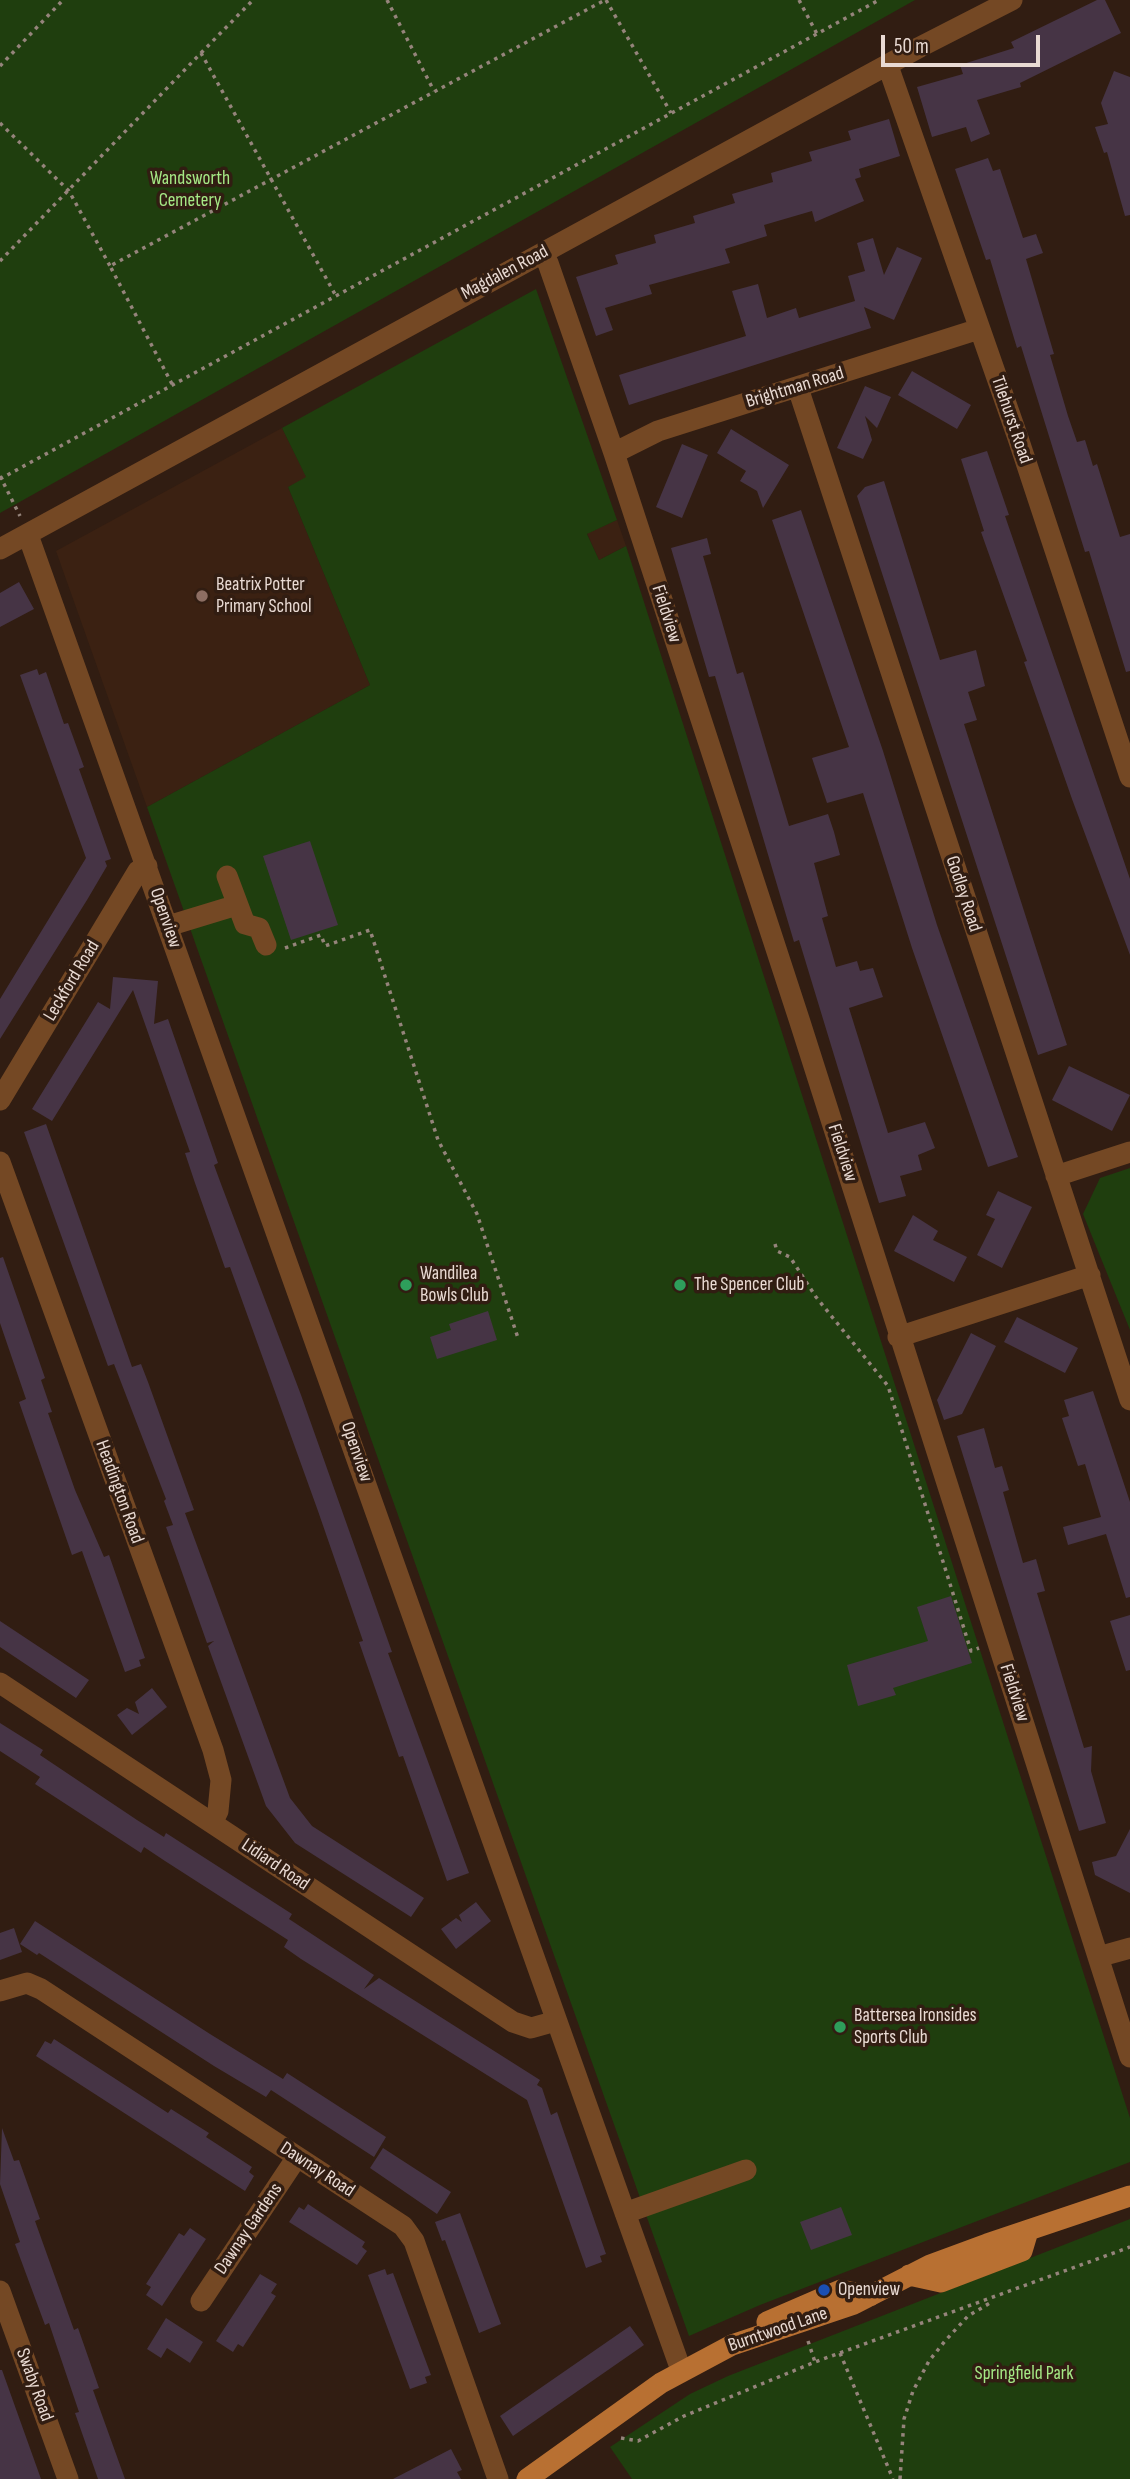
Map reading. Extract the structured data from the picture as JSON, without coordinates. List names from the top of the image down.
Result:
{
  "streets": {
    "main road": ["Burntwood Lane"],
    "street": [
      "Magdalen Road",
      "Brightman Road",
      "Tilehurst Road",
      "Fieldview",
      "Godley Road",
      "Openview",
      "Leckford Road",
      "Headington Road",
      "Lidiard Road",
      "Dawnay Road",
      "Dawnay Gardens",
      "Swaby Road"
    ]
  },
  "crossings": [
    ["Magdalen Road", "Tilehurst Road"],
    ["Magdalen Road", "Fieldview"],
    ["Magdalen Road", "Openview"],
    ["Brightman Road", "Tilehurst Road"],
    ["Brightman Road", "Fieldview"],
    ["Brightman Road", "Godley Road"],
    ["Openview", "Leckford Road"],
    ["Openview", "Lidiard Road"],
    ["Openview", "Burntwood Lane"],
    ["Headington Road", "Lidiard Road"],
    ["Dawnay Road", "Dawnay Gardens"]
  ],
  "parks": ["Wandsworth Cemetery", "Springfield Park"],
  "places": [
    "Beatrix Potter Primary School",
    "Wandilea Bowls Club",
    "The Spencer Club",
    "Battersea Ironsides Sports Club",
    "Openview"
  ],
  "scale_bar": "50 m"
}
